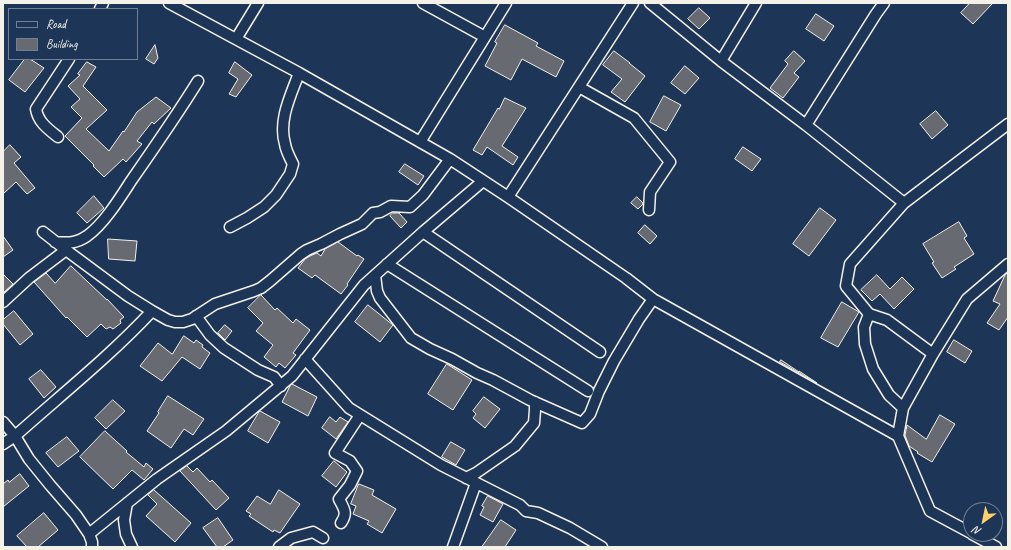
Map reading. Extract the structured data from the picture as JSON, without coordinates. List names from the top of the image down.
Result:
{
  "legend": ["Road", "Building"],
  "north": "bottom left"
}
